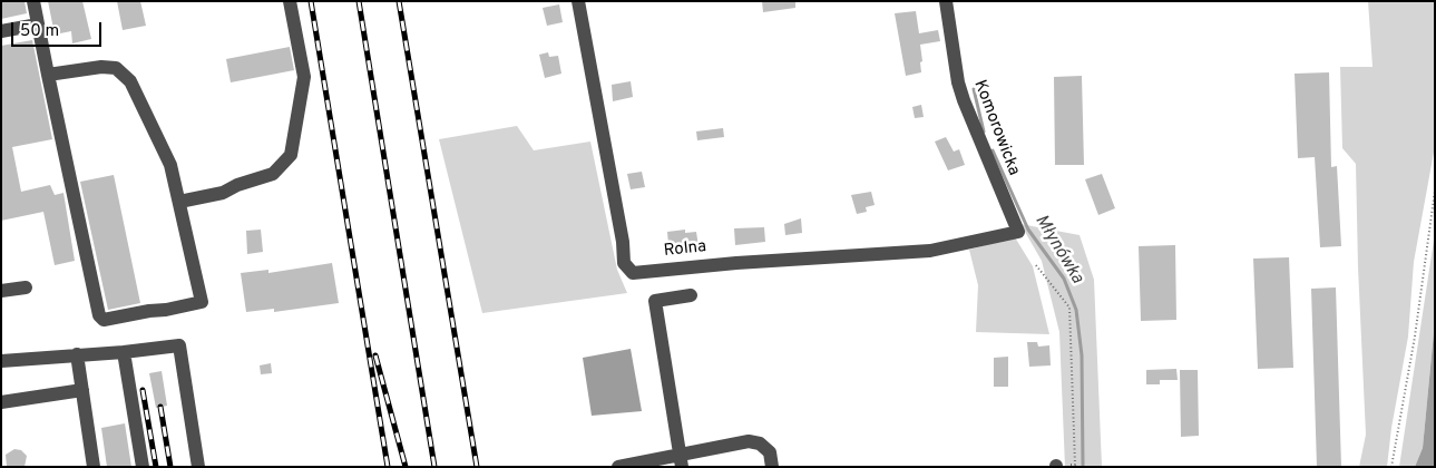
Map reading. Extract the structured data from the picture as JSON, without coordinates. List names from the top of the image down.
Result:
{
  "streets": {
    "street": ["Komorowicka", "Rolna"]
  },
  "crossings": [
    ["Komorowicka", "Rolna"]
  ],
  "water": ["Młynówka"],
  "scale_bar": "50 m"
}
